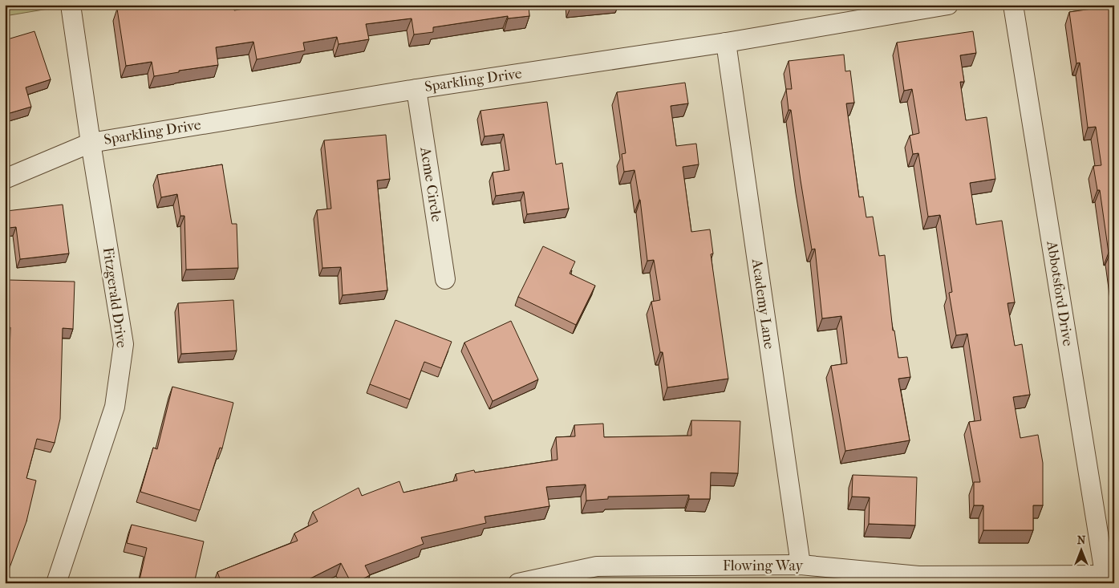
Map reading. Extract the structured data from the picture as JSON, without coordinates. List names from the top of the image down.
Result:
{
  "streets": {
    "street": [
      "Sparkling Drive",
      "Acme Circle",
      "Abbotsford Drive",
      "Fitzgerald Drive",
      "Academy Lane",
      "Flowing Way"
    ]
  },
  "crossings": [
    ["Sparkling Drive", "Acme Circle"],
    ["Sparkling Drive", "Fitzgerald Drive"],
    ["Sparkling Drive", "Academy Lane"],
    ["Abbotsford Drive", "Flowing Way"],
    ["Academy Lane", "Flowing Way"]
  ],
  "north": "top"
}
